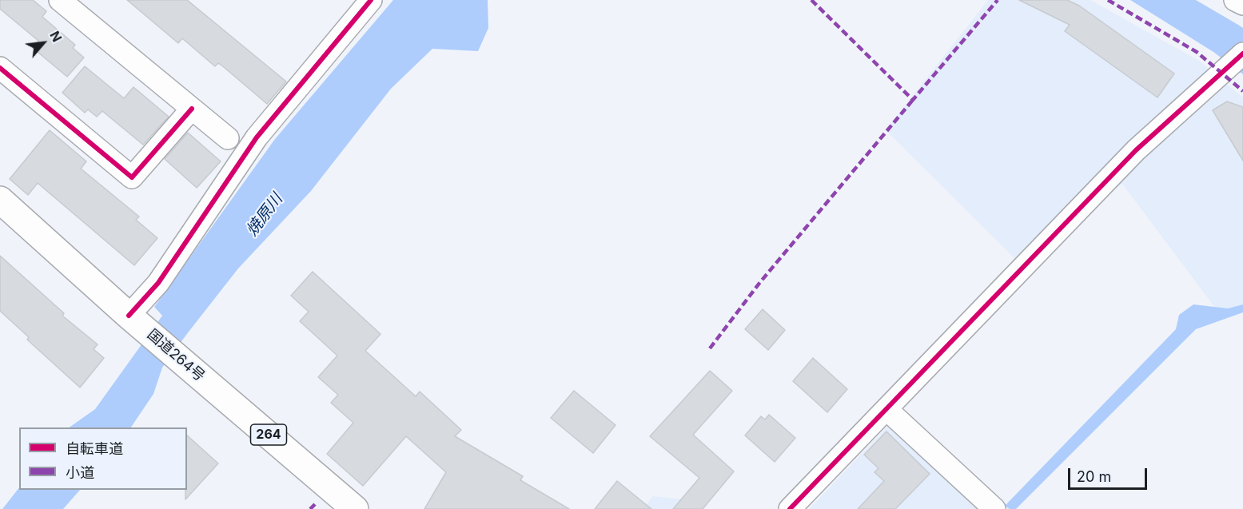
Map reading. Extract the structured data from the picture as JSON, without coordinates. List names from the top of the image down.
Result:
{
  "streets": {
    "highway": ["国道264号", "264"]
  },
  "water": ["焼原川"],
  "legend": ["自転車道", "小道"],
  "scale_bar": "20 m",
  "north": "top right"
}
